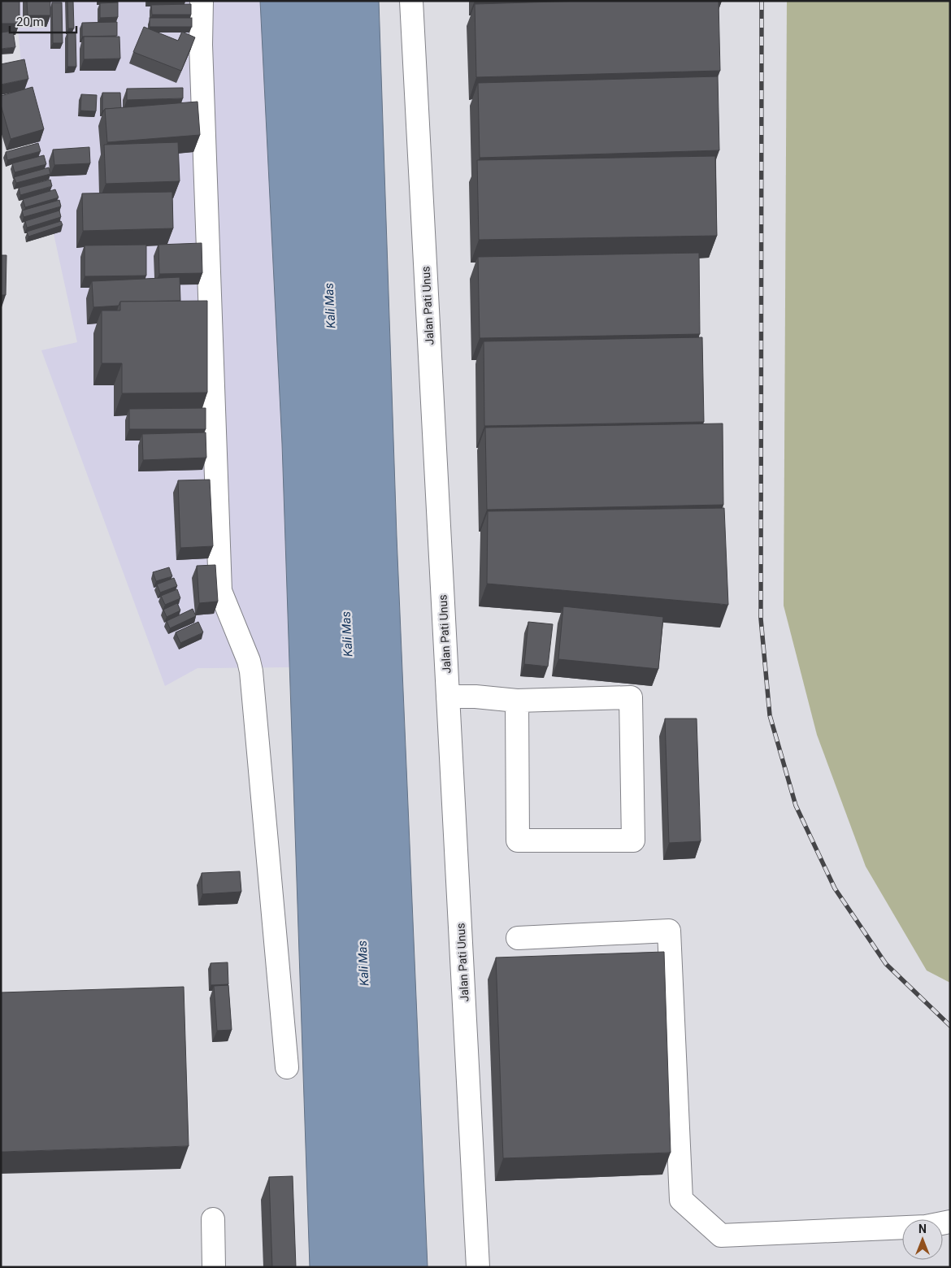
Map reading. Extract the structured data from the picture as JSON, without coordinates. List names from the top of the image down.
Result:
{
  "streets": {
    "street": ["Jalan Pati Unus"]
  },
  "water": ["Kali Mas"],
  "scale_bar": "20 m",
  "north": "top"
}
